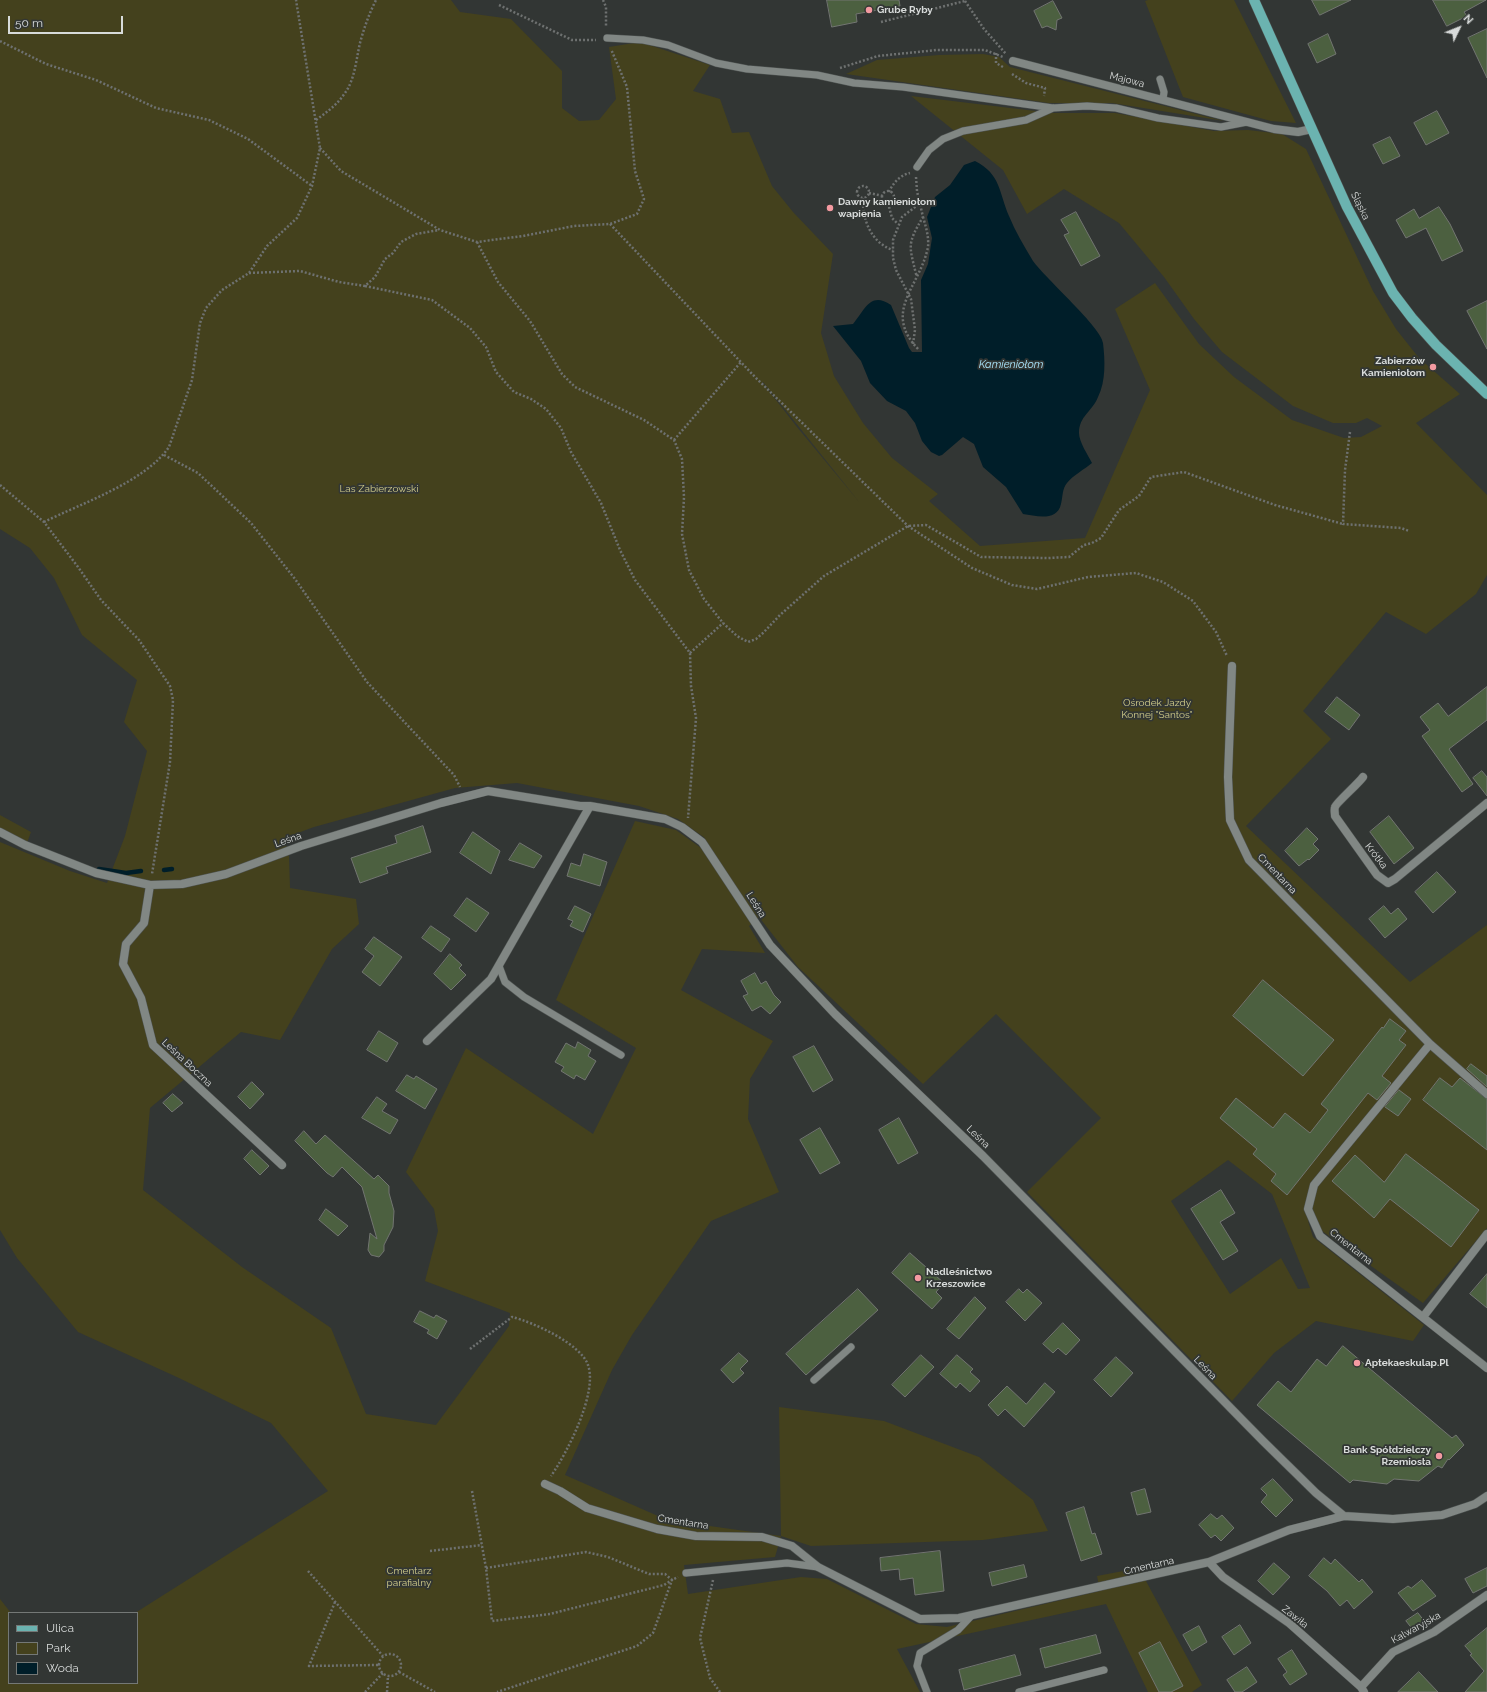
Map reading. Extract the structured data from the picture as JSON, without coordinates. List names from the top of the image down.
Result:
{
  "streets": {
    "main road": ["Śląska"],
    "street": [
      "Majowa",
      "Leśna",
      "Krótka",
      "Cmentarna",
      "Leśna Boczna",
      "Zawiła",
      "Kalwaryjska"
    ]
  },
  "crossings": [
    ["Majowa", "Śląska"],
    ["Leśna", "Cmentarna"],
    ["Leśna", "Leśna Boczna"],
    ["Cmentarna", "Zawiła"],
    ["Zawiła", "Kalwaryjska"]
  ],
  "water": ["Kamieniołom"],
  "parks": ["Las Zabierzowski", "Ośrodek Jazdy Konnej \"Santos\"", "Cmentarz parafialny"],
  "places": [
    "Grube Ryby",
    "Dawny kamieniołom wapienia",
    "Zabierzów Kamieniołom",
    "Nadleśnictwo Krzeszowice",
    "Aptekaeskulap.Pl",
    "Bank Spółdzielczy Rzemiosła"
  ],
  "legend": ["Ulica", "Park", "Woda"],
  "scale_bar": "50 m",
  "north": "top right"
}
